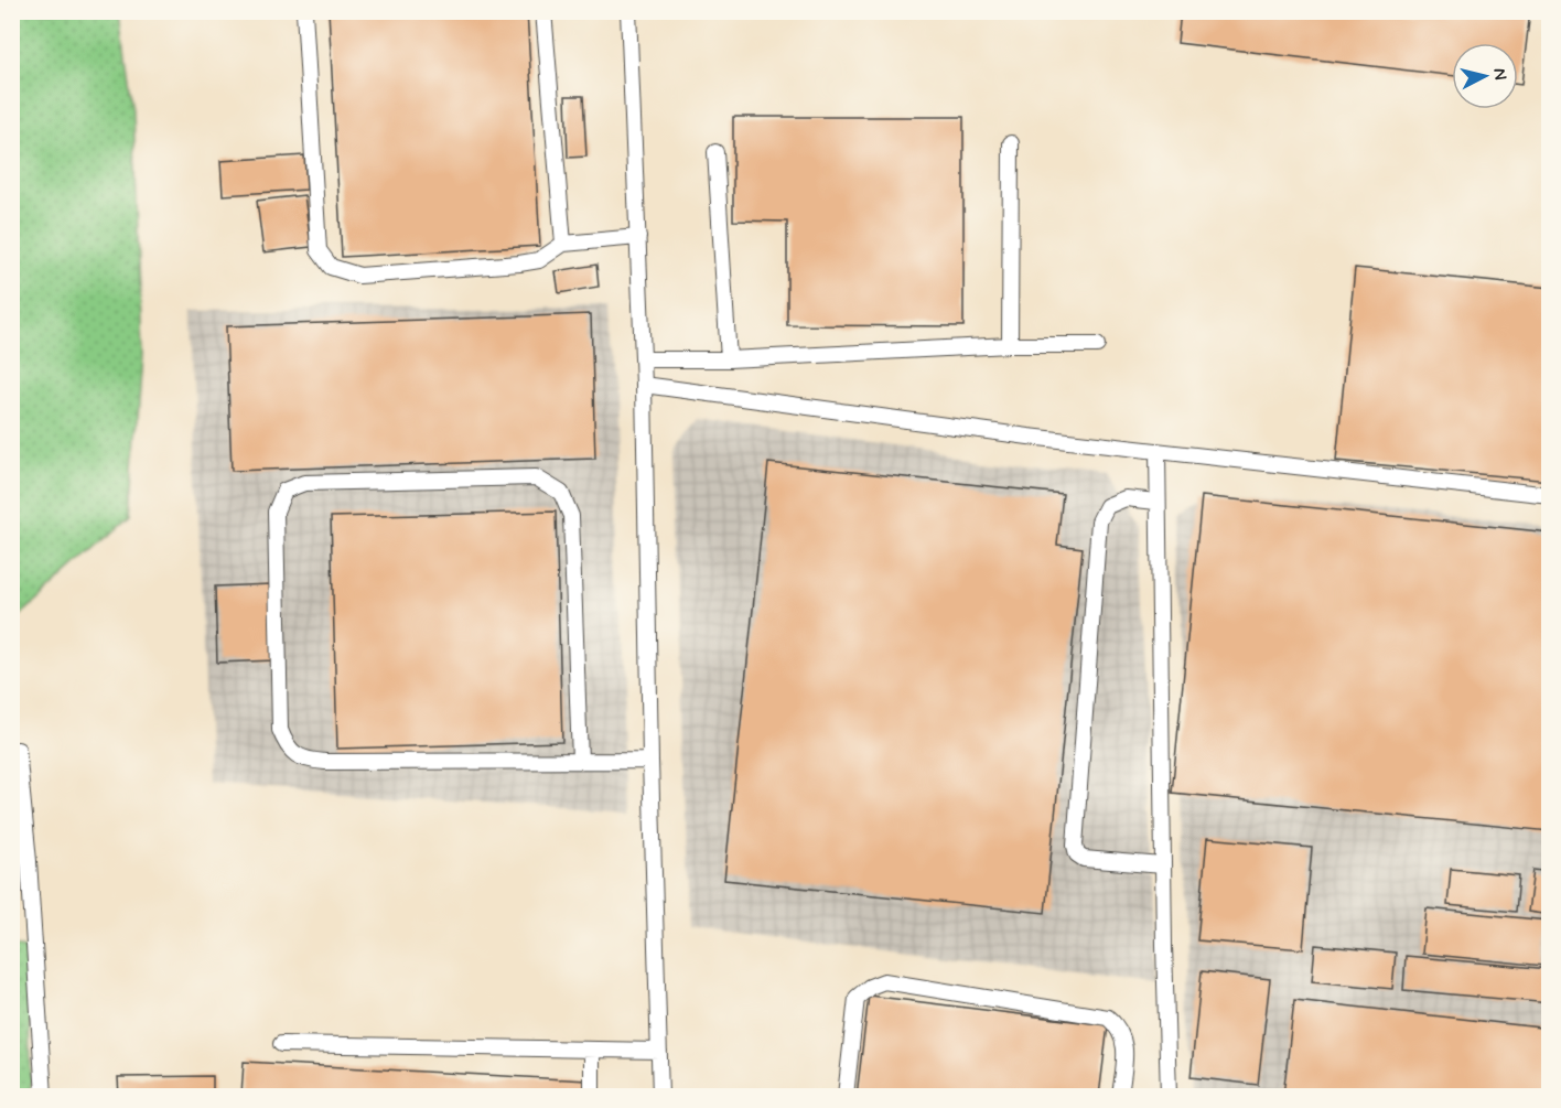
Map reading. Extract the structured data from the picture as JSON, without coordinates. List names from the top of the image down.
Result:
{
  "north": "right"
}
